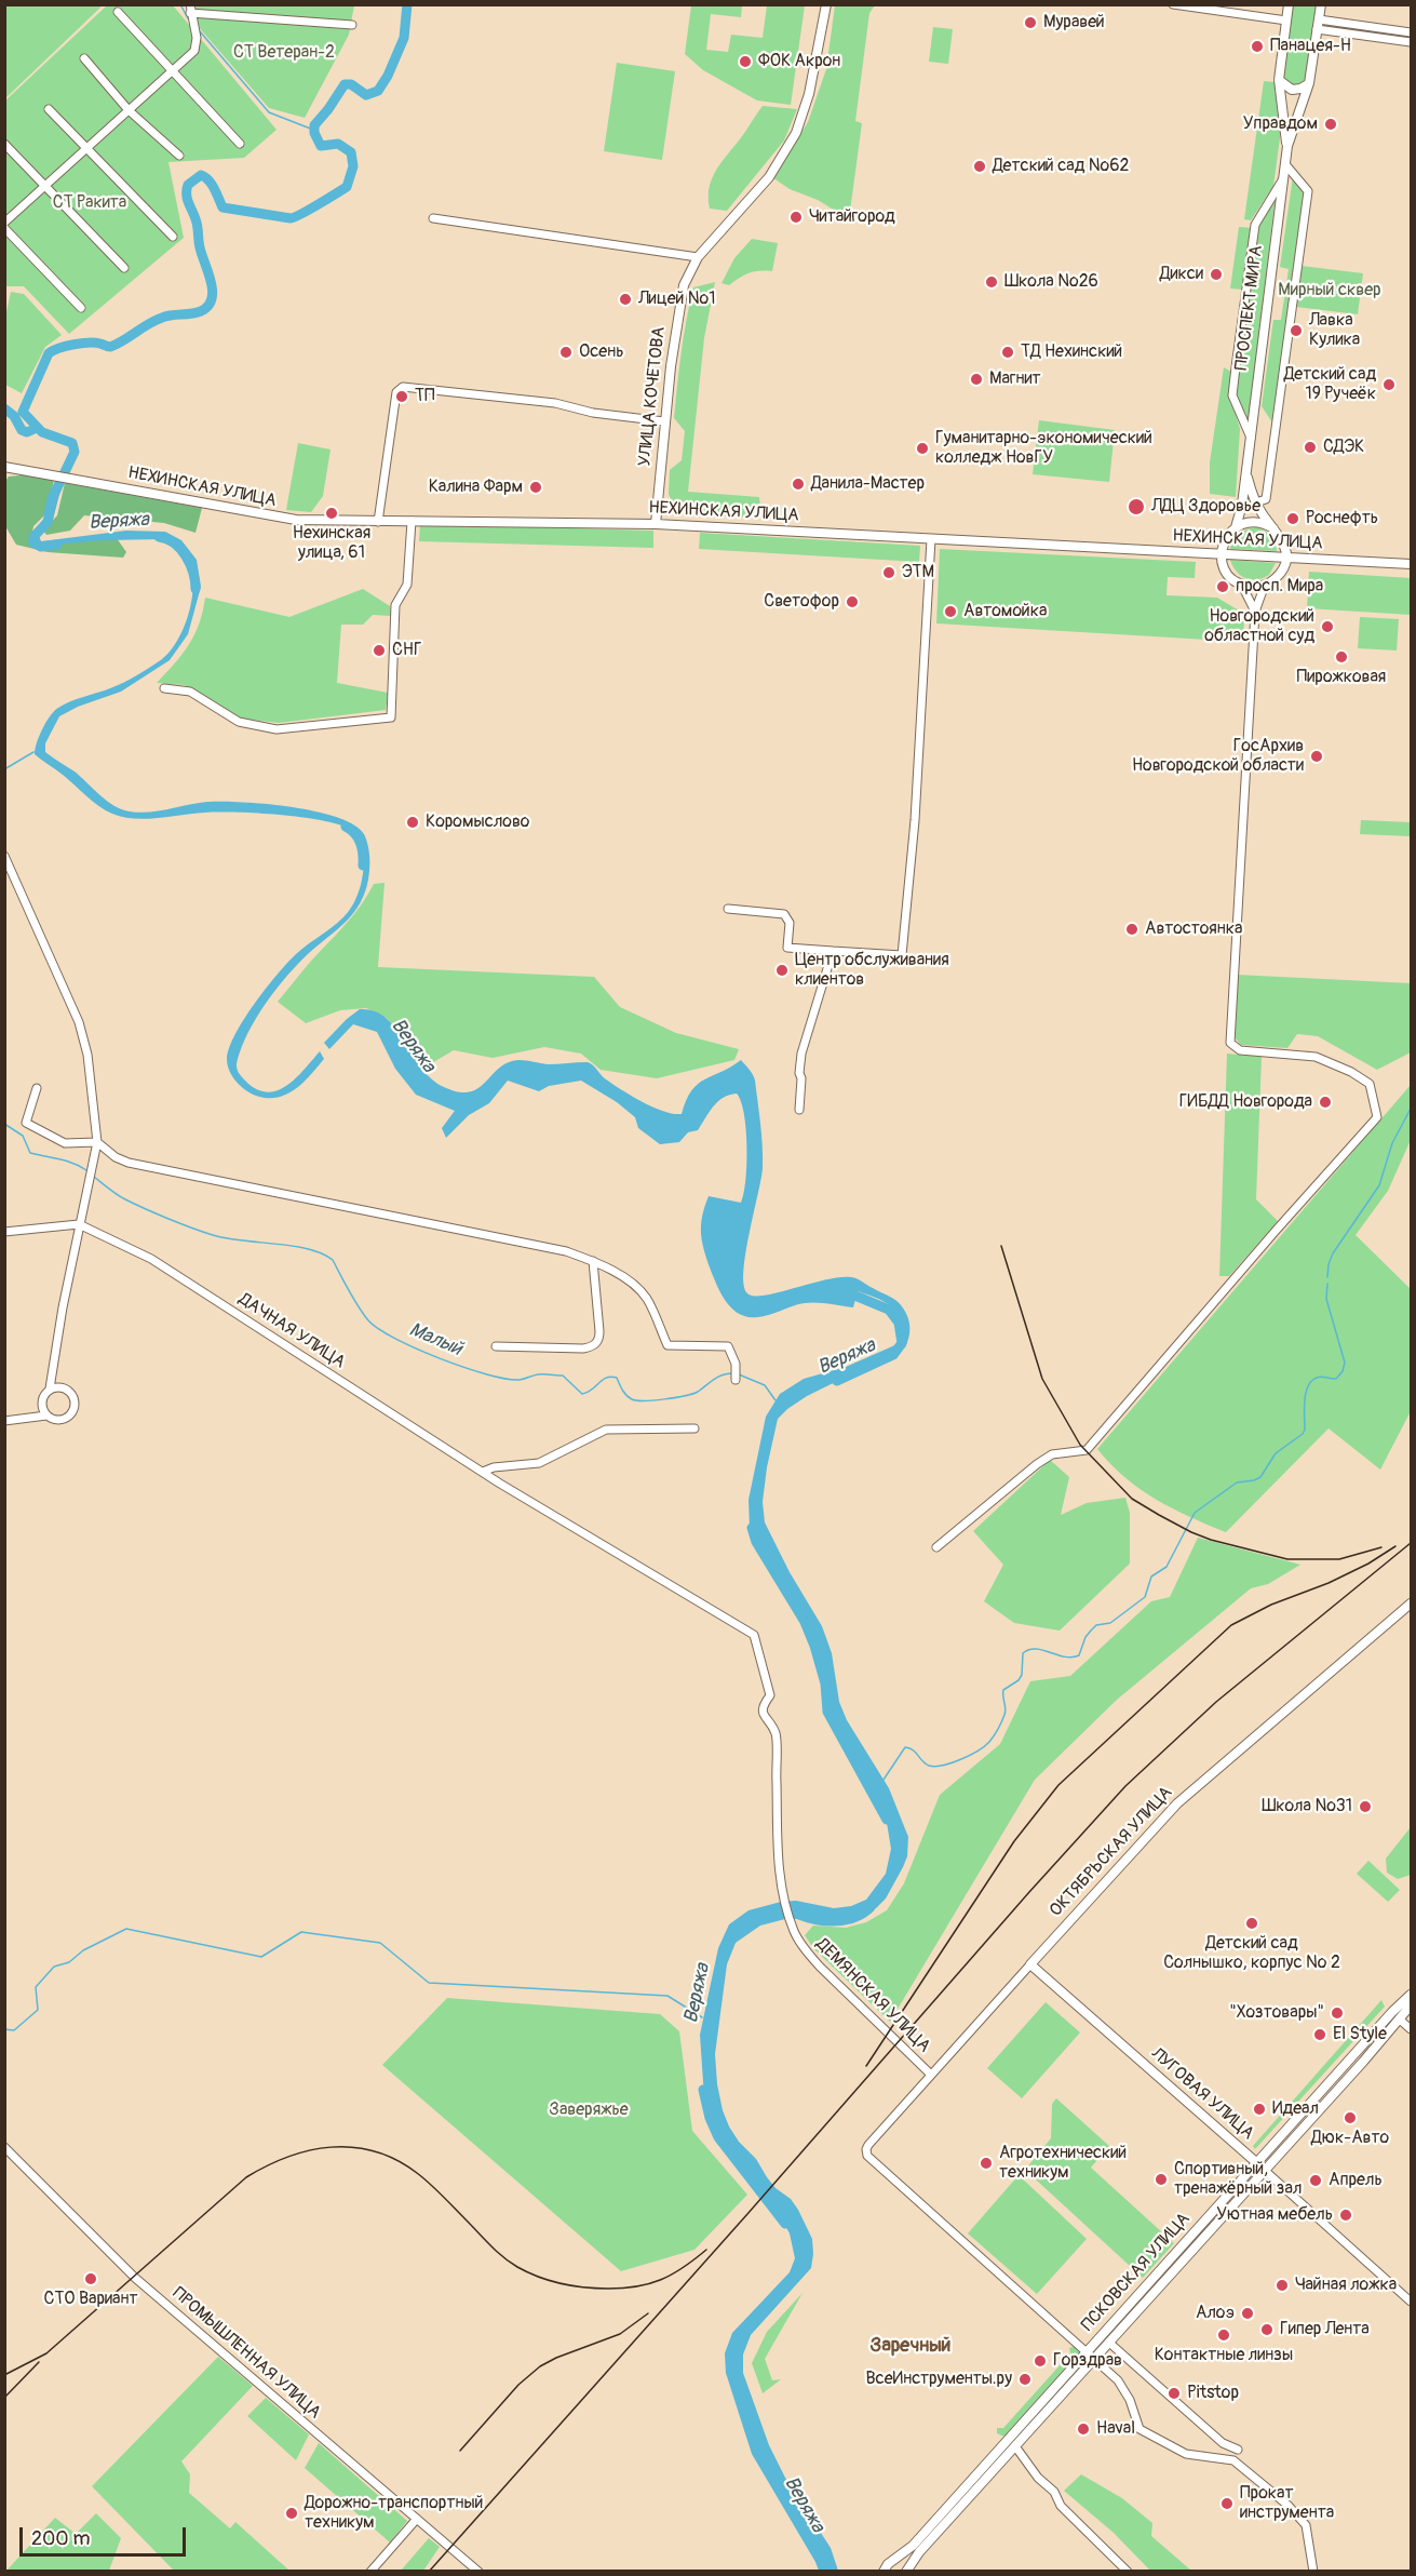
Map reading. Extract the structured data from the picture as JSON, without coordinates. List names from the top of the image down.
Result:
{
  "streets": {
    "main road": [
      "ПРОСПЕКТ МИРА",
      "УЛИЦА КОЧЕТОВА",
      "НЕХИНСКАЯ УЛИЦА",
      "ОКТЯБРЬСКАЯ УЛИЦА",
      "ЛУГОВАЯ УЛИЦА",
      "ПСКОВСКАЯ УЛИЦА"
    ],
    "street": ["ДАЧНАЯ УЛИЦА", "ДЕМЯНСКАЯ УЛИЦА", "ПРОМЫШЛЕННАЯ УЛИЦА"]
  },
  "crossings": [
    ["ПРОСПЕКТ МИРА", "НЕХИНСКАЯ УЛИЦА"],
    ["УЛИЦА КОЧЕТОВА", "НЕХИНСКАЯ УЛИЦА"],
    ["ДАЧНАЯ УЛИЦА", "ДЕМЯНСКАЯ УЛИЦА"],
    ["ОКТЯБРЬСКАЯ УЛИЦА", "ДЕМЯНСКАЯ УЛИЦА"],
    ["ОКТЯБРЬСКАЯ УЛИЦА", "ЛУГОВАЯ УЛИЦА"],
    ["ОКТЯБРЬСКАЯ УЛИЦА", "ПСКОВСКАЯ УЛИЦА"],
    ["ЛУГОВАЯ УЛИЦА", "ПСКОВСКАЯ УЛИЦА"]
  ],
  "districts": ["Заречный"],
  "water": ["Веряжа", "Малый"],
  "parks": [
    "СТ Ветеран-2",
    "СТ Ракита",
    "Мирный сквер",
    "Заверяжье"
  ],
  "places": [
    "Муравей",
    "Панацея-Н",
    "ФОК Акрон",
    "Управдом",
    "Детский сад №62",
    "Читайгород",
    "Дикси",
    "Школа №26",
    "Лицей №1",
    "Лавка Кулика",
    "Осень",
    "ТД Нехинский",
    "Магнит",
    "Детский сад 19 Ручеёк",
    "ТП",
    "СДЭК",
    "Гуманитарно-экономический колледж НовГУ",
    "Данила-Мастер",
    "Калина Фарм",
    "ЛДЦ Здоровье",
    "Нехинская улица, 61",
    "Роснефть",
    "ЭТМ",
    "просп. Мира",
    "Светофор",
    "Автомойка",
    "Новгородский областной суд",
    "СНГ",
    "Пирожковая",
    "ГосАрхив Новгородской области",
    "Коромыслово",
    "Автостоянка",
    "Центр обслуживания клиентов",
    "ГИБДД Новгорода",
    "Школа №31",
    "Детский сад Солнышко, корпус № 2",
    "\"Хозтовары\"",
    "El Style",
    "Идеал",
    "Дюк-Авто",
    "Агротехнический техникум",
    "Спортивный, тренажёрный зал",
    "Апрель",
    "Уютная мебель",
    "СТО Вариант",
    "Чайная ложка",
    "Алоэ",
    "Гипер Лента",
    "Контактные линзы",
    "Горздрав",
    "ВсеИнструменты.ру",
    "Pitstop",
    "Haval",
    "Прокат инструмента",
    "Дорожно-транспортный техникум"
  ],
  "scale_bar": "200 m"
}
